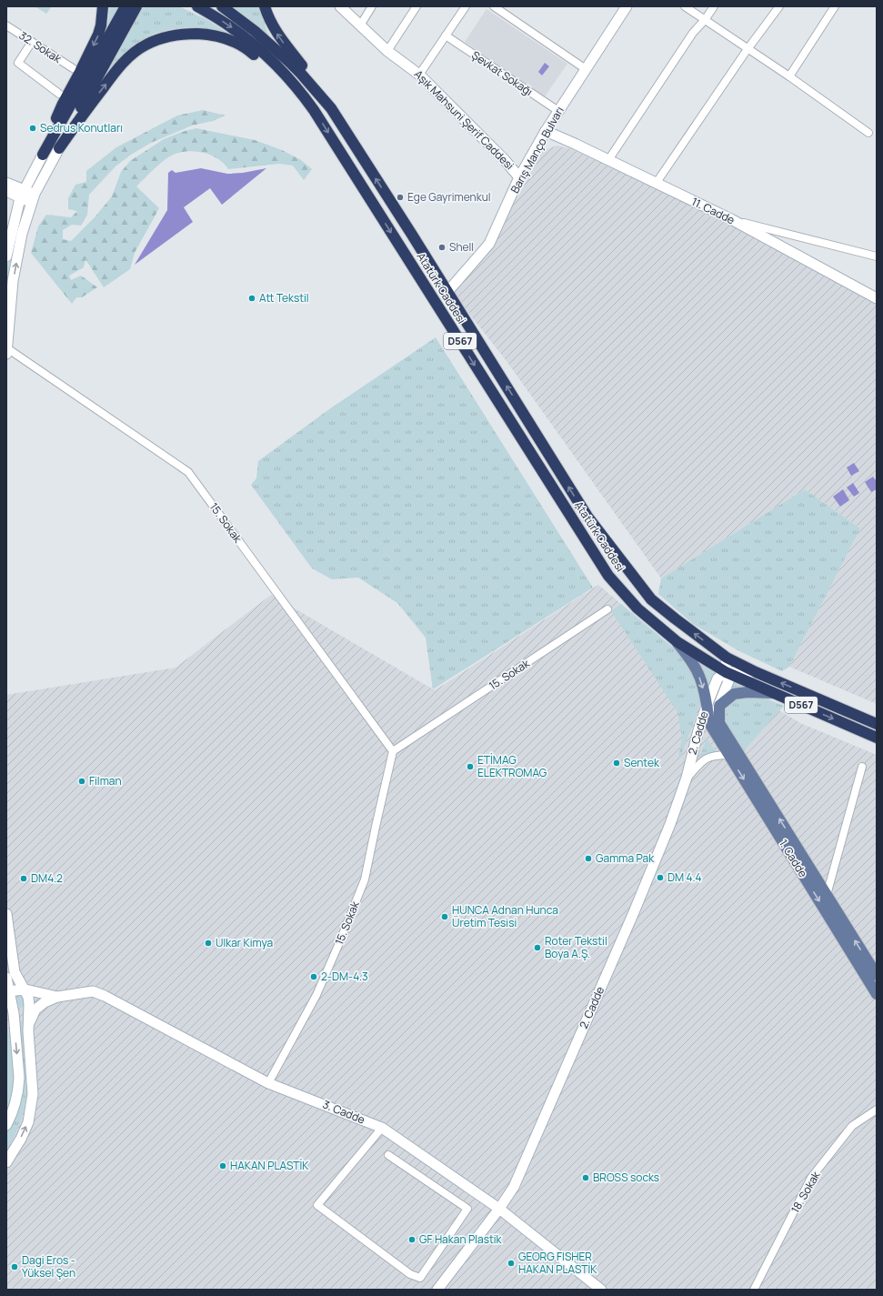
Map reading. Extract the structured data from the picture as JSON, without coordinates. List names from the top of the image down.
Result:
{
  "streets": {
    "highway": ["Atatürk Caddesi", "D567"],
    "main road": ["1. Cadde"],
    "street": [
      "32. Sokak",
      "Şevkat Sokağı",
      "Aşık Mahsuni Şerif Caddesi",
      "Barış Manço Bulvarı",
      "11. Cadde",
      "15. Sokak",
      "2. Cadde",
      "3. Cadde",
      "18. Sokak"
    ]
  },
  "crossings": [
    ["Şevkat Sokağı", "Barış Manço Bulvarı"],
    ["Aşık Mahsuni Şerif Caddesi", "Barış Manço Bulvarı"],
    ["Barış Manço Bulvarı", "11. Cadde"],
    ["Barış Manço Bulvarı", "D567"],
    ["Atatürk Caddesi", "D567"],
    ["Atatürk Caddesi", "2. Cadde"],
    ["D567", "2. Cadde"],
    ["15. Sokak", "3. Cadde"],
    ["2. Cadde", "3. Cadde"]
  ],
  "places": [
    "Sedrus Konutları",
    "Ege Gayrimenkul",
    "Shell",
    "Att Tekstil",
    "Sentek",
    "ETİMAG ELEKTROMAG",
    "Filman",
    "Gamma Pak",
    "DM 4.4",
    "DM4.2",
    "HUNCA Adnan Hunca Üretim Tesisi",
    "Ulkar Kimya",
    "Roter Tekstil Boya A.Ş.",
    "2-DM-4.3",
    "HAKAN PLASTİK",
    "BROSS socks",
    "GF Hakan Plastik",
    "GEORG FISHER HAKAN PLASTİK",
    "Dagi Eros - Yüksel Şen"
  ]
}
